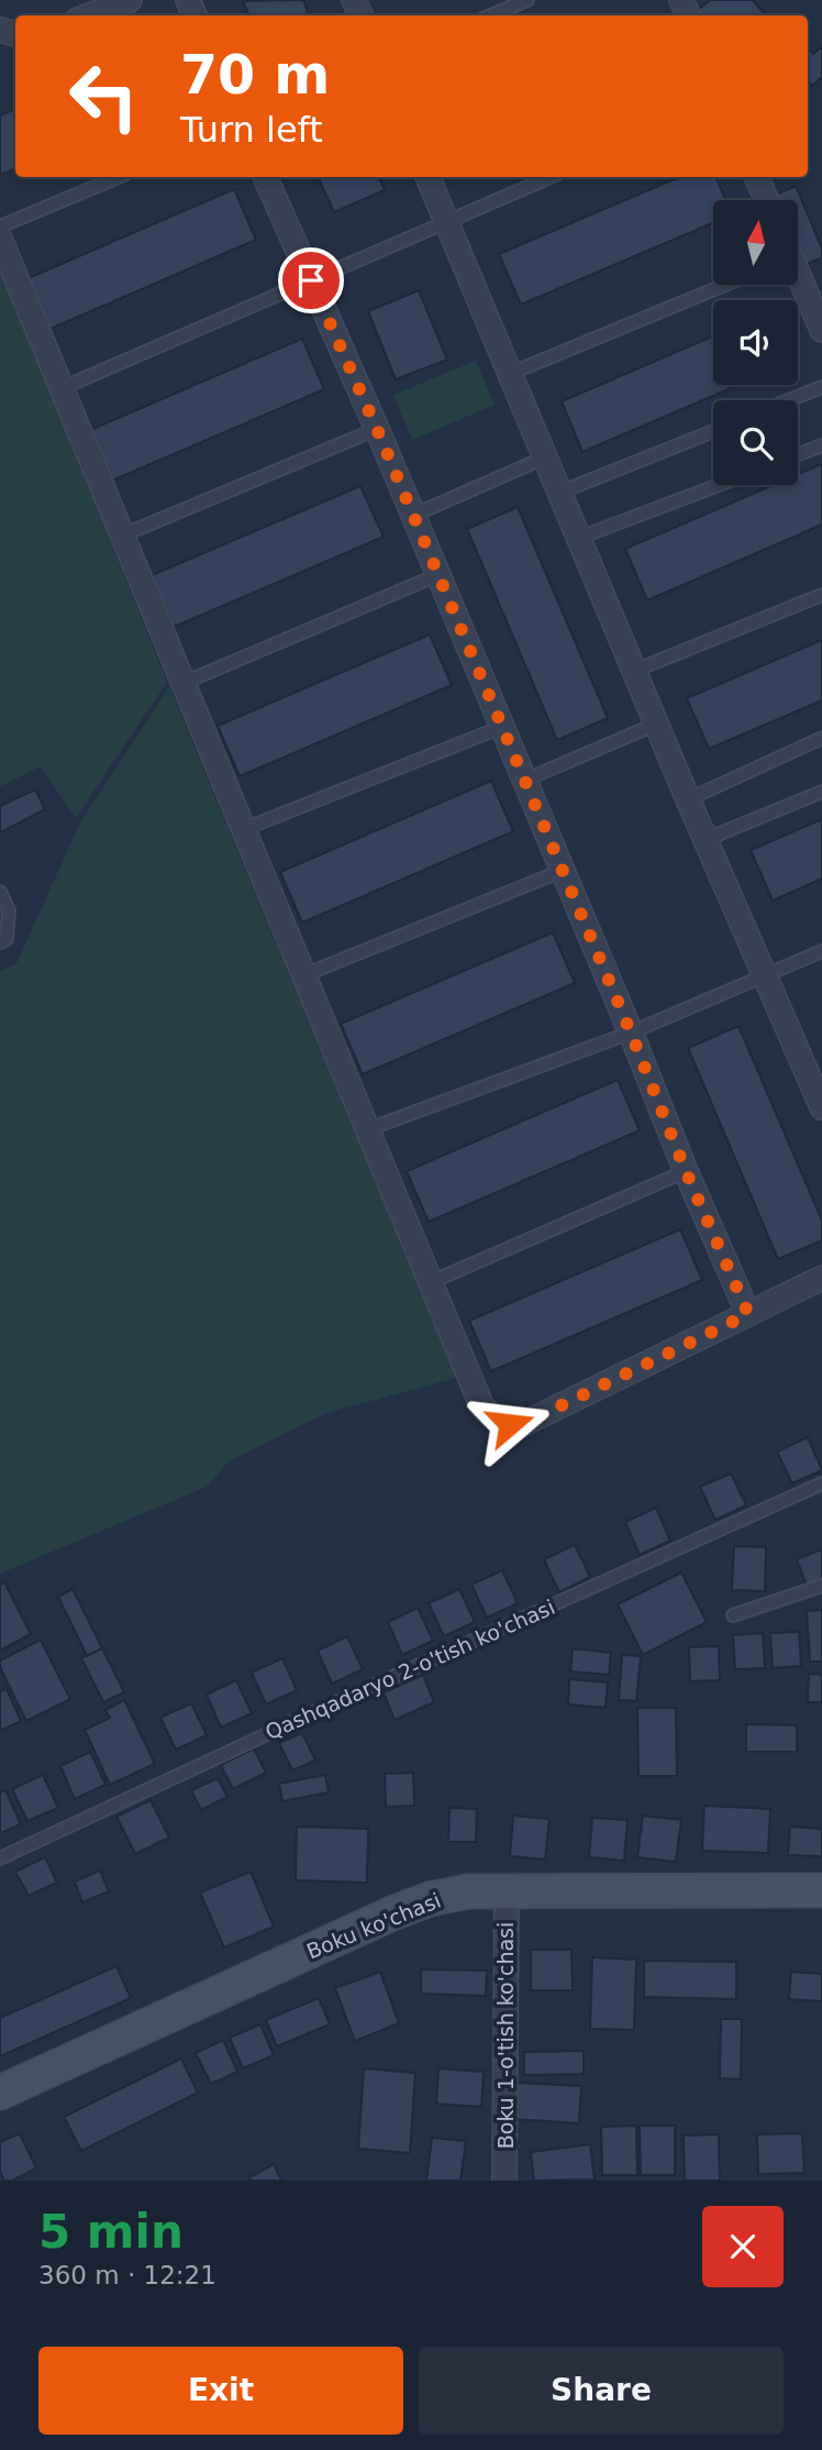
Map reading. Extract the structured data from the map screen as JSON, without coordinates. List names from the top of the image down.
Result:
{
  "streets": {
    "street": ["Boku ko'chasi", "Boku 1-o'tish ko'chasi"],
    "lane": ["Qashqadaryo 2-o'tish ko'chasi"]
  },
  "crossings": [
    ["Boku ko'chasi", "Boku 1-o'tish ko'chasi"]
  ],
  "north": "top",
  "page": {
    "turn": ["70 m", "Turn left"],
    "heading": ["5 min", "360 m · 12:21"],
    "buttons": ["Exit", "Share"]
  }
}
